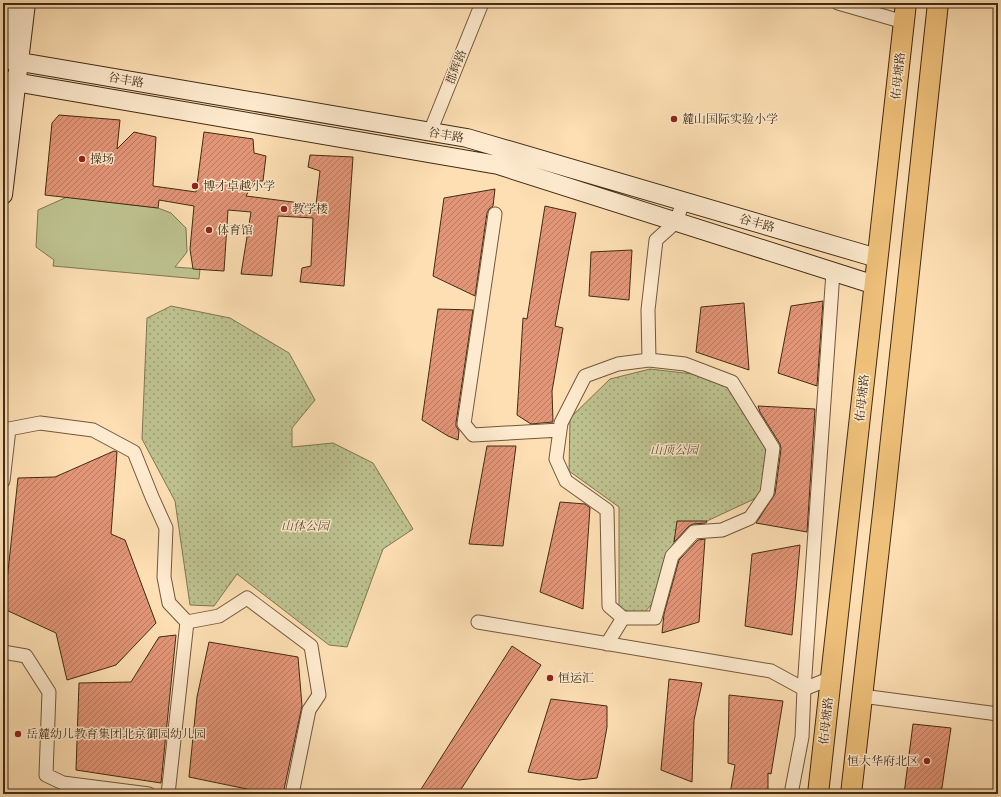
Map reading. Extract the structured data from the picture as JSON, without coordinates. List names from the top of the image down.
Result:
{
  "streets": {
    "main road": ["佑母塘路"],
    "street": ["郡辉路", "谷丰路"]
  },
  "crossings": [
    ["郡辉路", "谷丰路"],
    ["佑母塘路", "谷丰路"]
  ],
  "parks": ["山顶公园", "山体公园"],
  "places": [
    "麓山国际实验小学",
    "操场",
    "博才卓越小学",
    "教学楼",
    "体育馆",
    "恒运汇",
    "岳麓幼儿教育集团北京御园幼儿园",
    "恒大华府北区"
  ]
}
